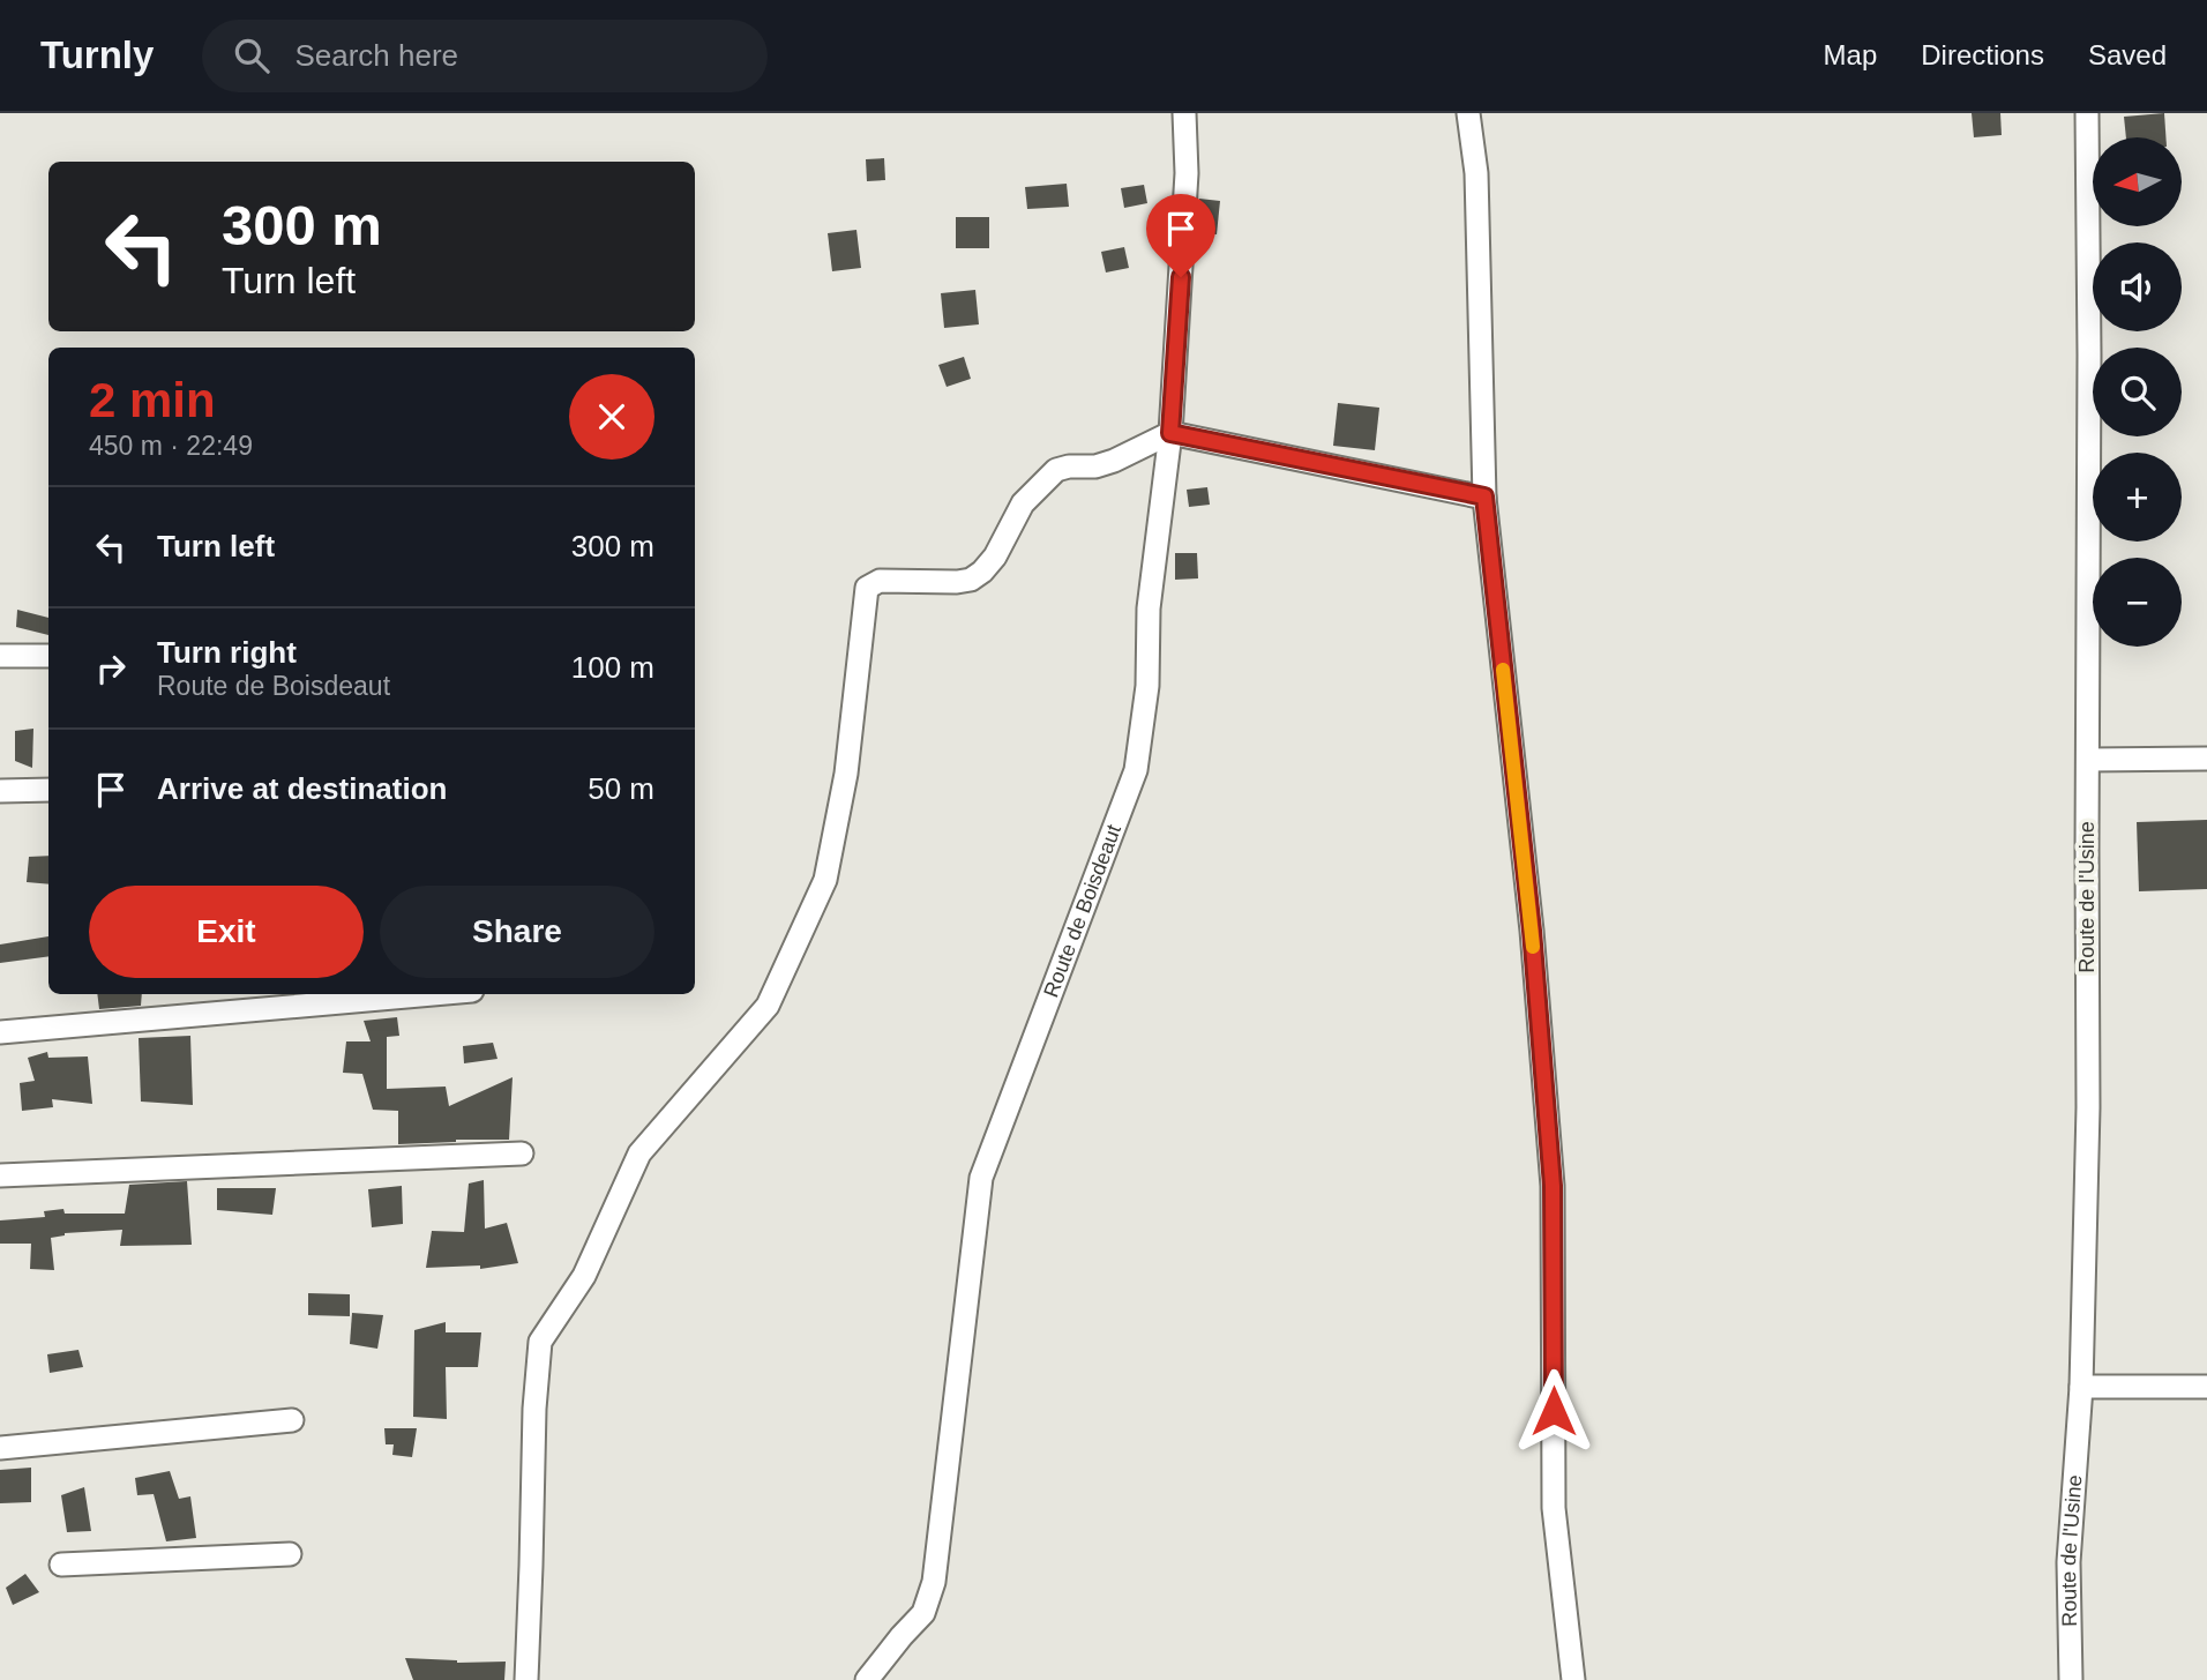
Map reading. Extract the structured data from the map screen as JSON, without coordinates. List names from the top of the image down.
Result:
{
  "streets": {
    "street": ["Route de l'Usine", "Route de Boisdeaut"]
  },
  "north": "left",
  "page": {
    "header": "Turnly",
    "search": "Search here",
    "nav": ["Map", "Directions", "Saved"],
    "map_buttons": ["+", "−"],
    "turn": ["300 m", "Turn left"],
    "heading": ["2 min", "450 m · 22:49"],
    "list": [
      {
        "name": "Turn left",
        "value": "300 m"
      },
      {
        "name": "Turn right",
        "note": "Route de Boisdeaut",
        "value": "100 m"
      },
      {
        "name": "Arrive at destination",
        "value": "50 m"
      }
    ],
    "buttons": ["Exit", "Share"]
  }
}
